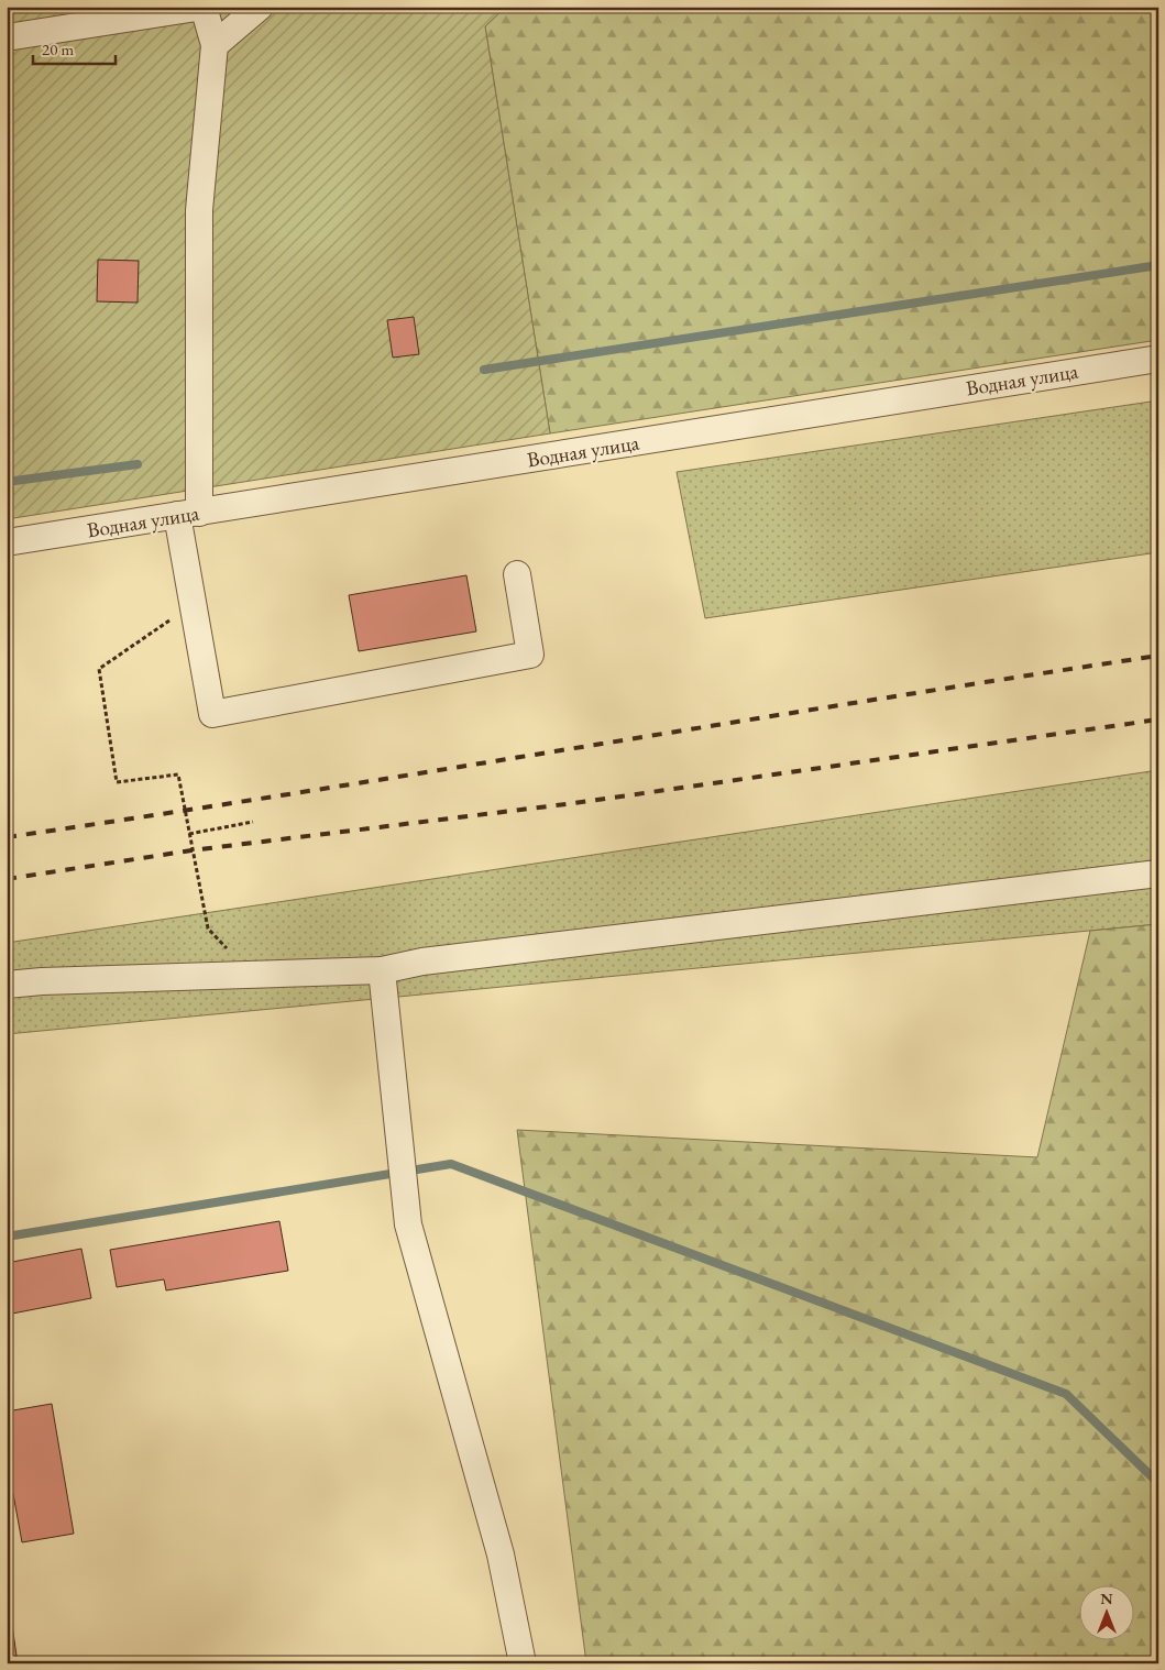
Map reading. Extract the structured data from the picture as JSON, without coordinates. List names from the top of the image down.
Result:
{
  "streets": {
    "street": ["Водная улица"]
  },
  "scale_bar": "20 m",
  "north": "top"
}
